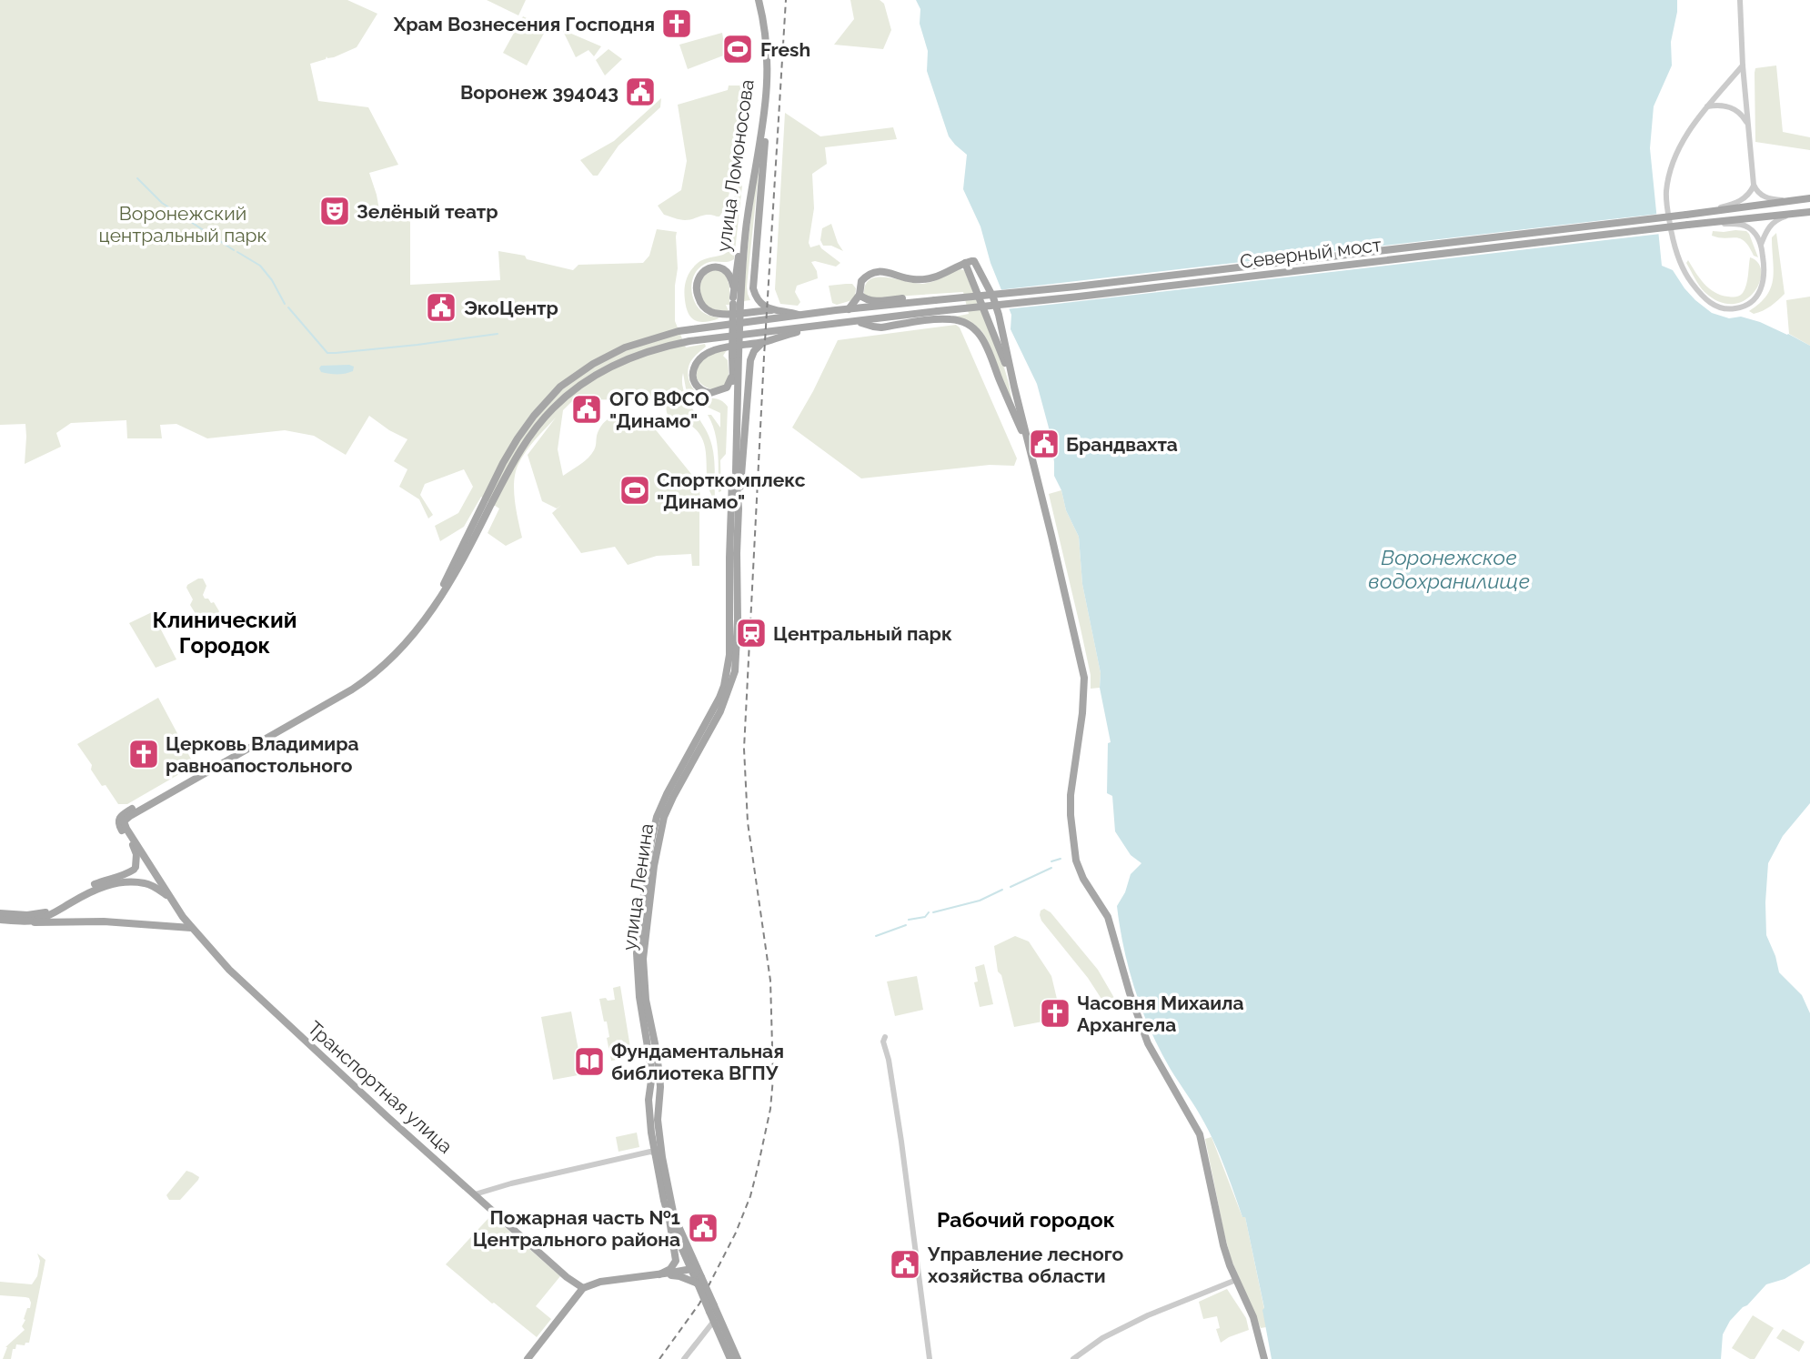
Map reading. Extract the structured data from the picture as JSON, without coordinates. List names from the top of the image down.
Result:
{
  "streets": {
    "main road": [
      "улица Ломоносова",
      "Северный мост",
      "улица Ленина",
      "Транспортная улица"
    ]
  },
  "districts": ["Клинический Городок", "Рабочий городок"],
  "water": ["Воронежское водохранилище"],
  "parks": ["Воронежский центральный парк"],
  "places": {
    "church": ["Храм Вознесения Господня", "Церковь Владимира равноапостольного", "Часовня Михаила Архангела"],
    "sports": ["Fresh", "Спорткомплекс \"Динамо\""],
    "public building": [
      "Воронеж 394043",
      "ЭкоЦентр",
      "ОГО ВФСО \"Динамо\"",
      "Брандвахта",
      "Пожарная часть №1 Центрального района",
      "Управление лесного хозяйства области"
    ],
    "theatre": ["Зелёный театр"],
    "station": ["Центральный парк"],
    "library": ["Фундаментальная библиотека ВГПУ"]
  }
}
